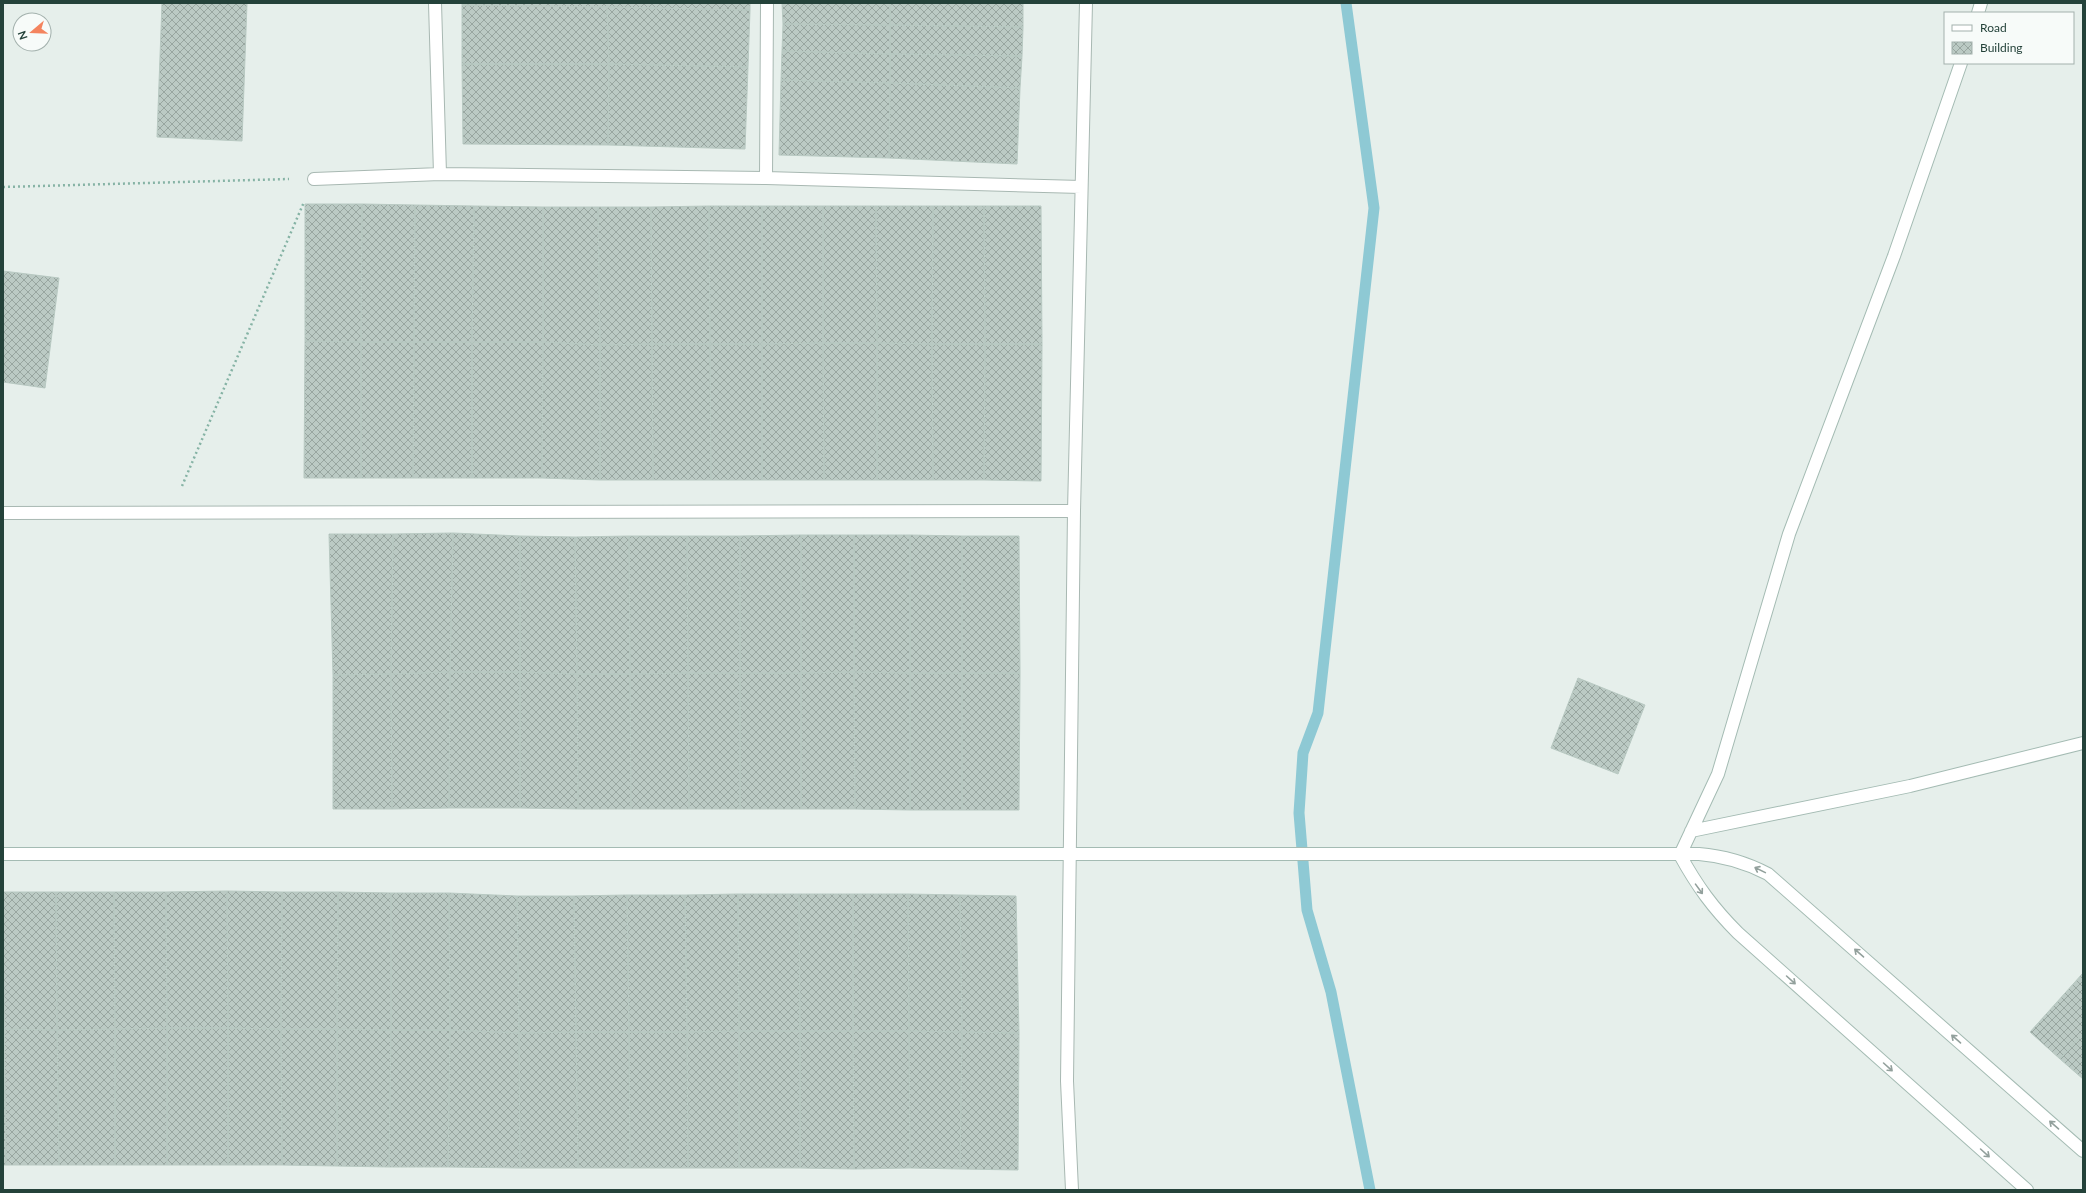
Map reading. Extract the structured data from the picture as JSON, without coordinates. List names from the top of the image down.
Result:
{
  "legend": ["Road", "Building"],
  "north": "left"
}
